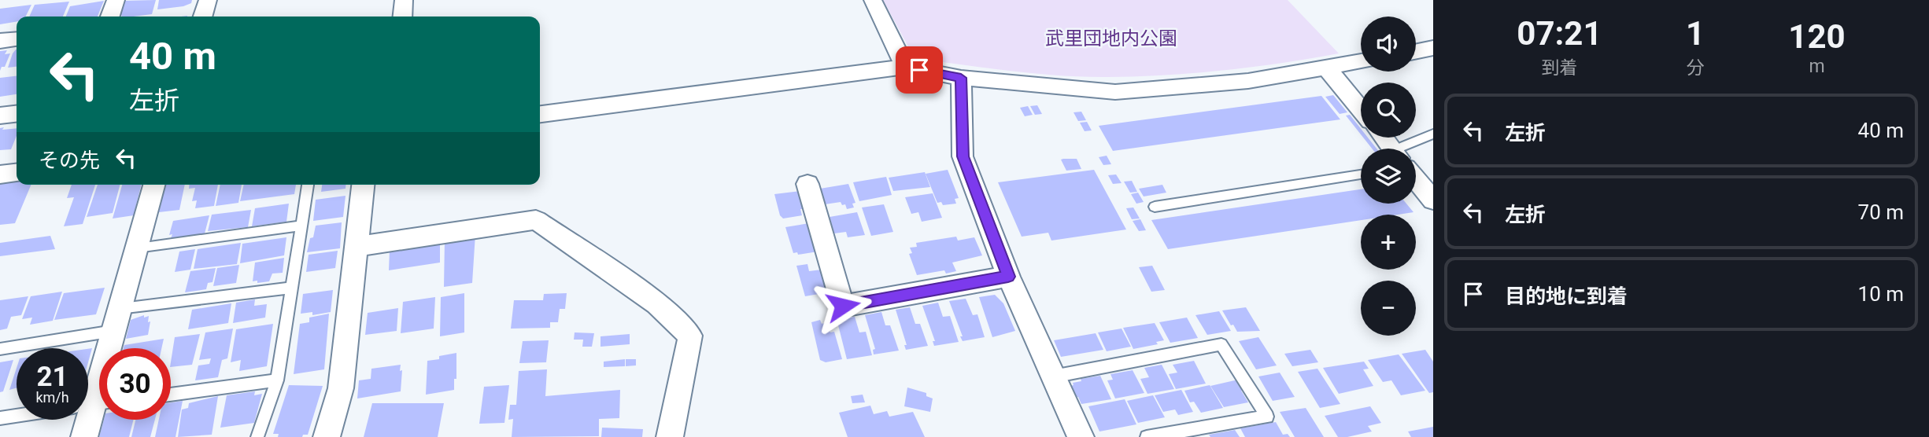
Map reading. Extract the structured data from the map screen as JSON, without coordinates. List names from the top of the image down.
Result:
{
  "parks": ["武里団地内公園"],
  "page": {
    "eta": [
      "07:21",
      "到着",
      "1",
      "分",
      "120",
      "m"
    ],
    "map_buttons": ["+", "−"],
    "turn": ["40 m", "左折"],
    "list": [
      {
        "name": "左折",
        "value": "40 m"
      },
      {
        "name": "左折",
        "value": "70 m"
      },
      {
        "name": "目的地に到着",
        "value": "10 m"
      }
    ],
    "then": "その先",
    "speed": "21 km/h",
    "limit": "30"
  }
}
